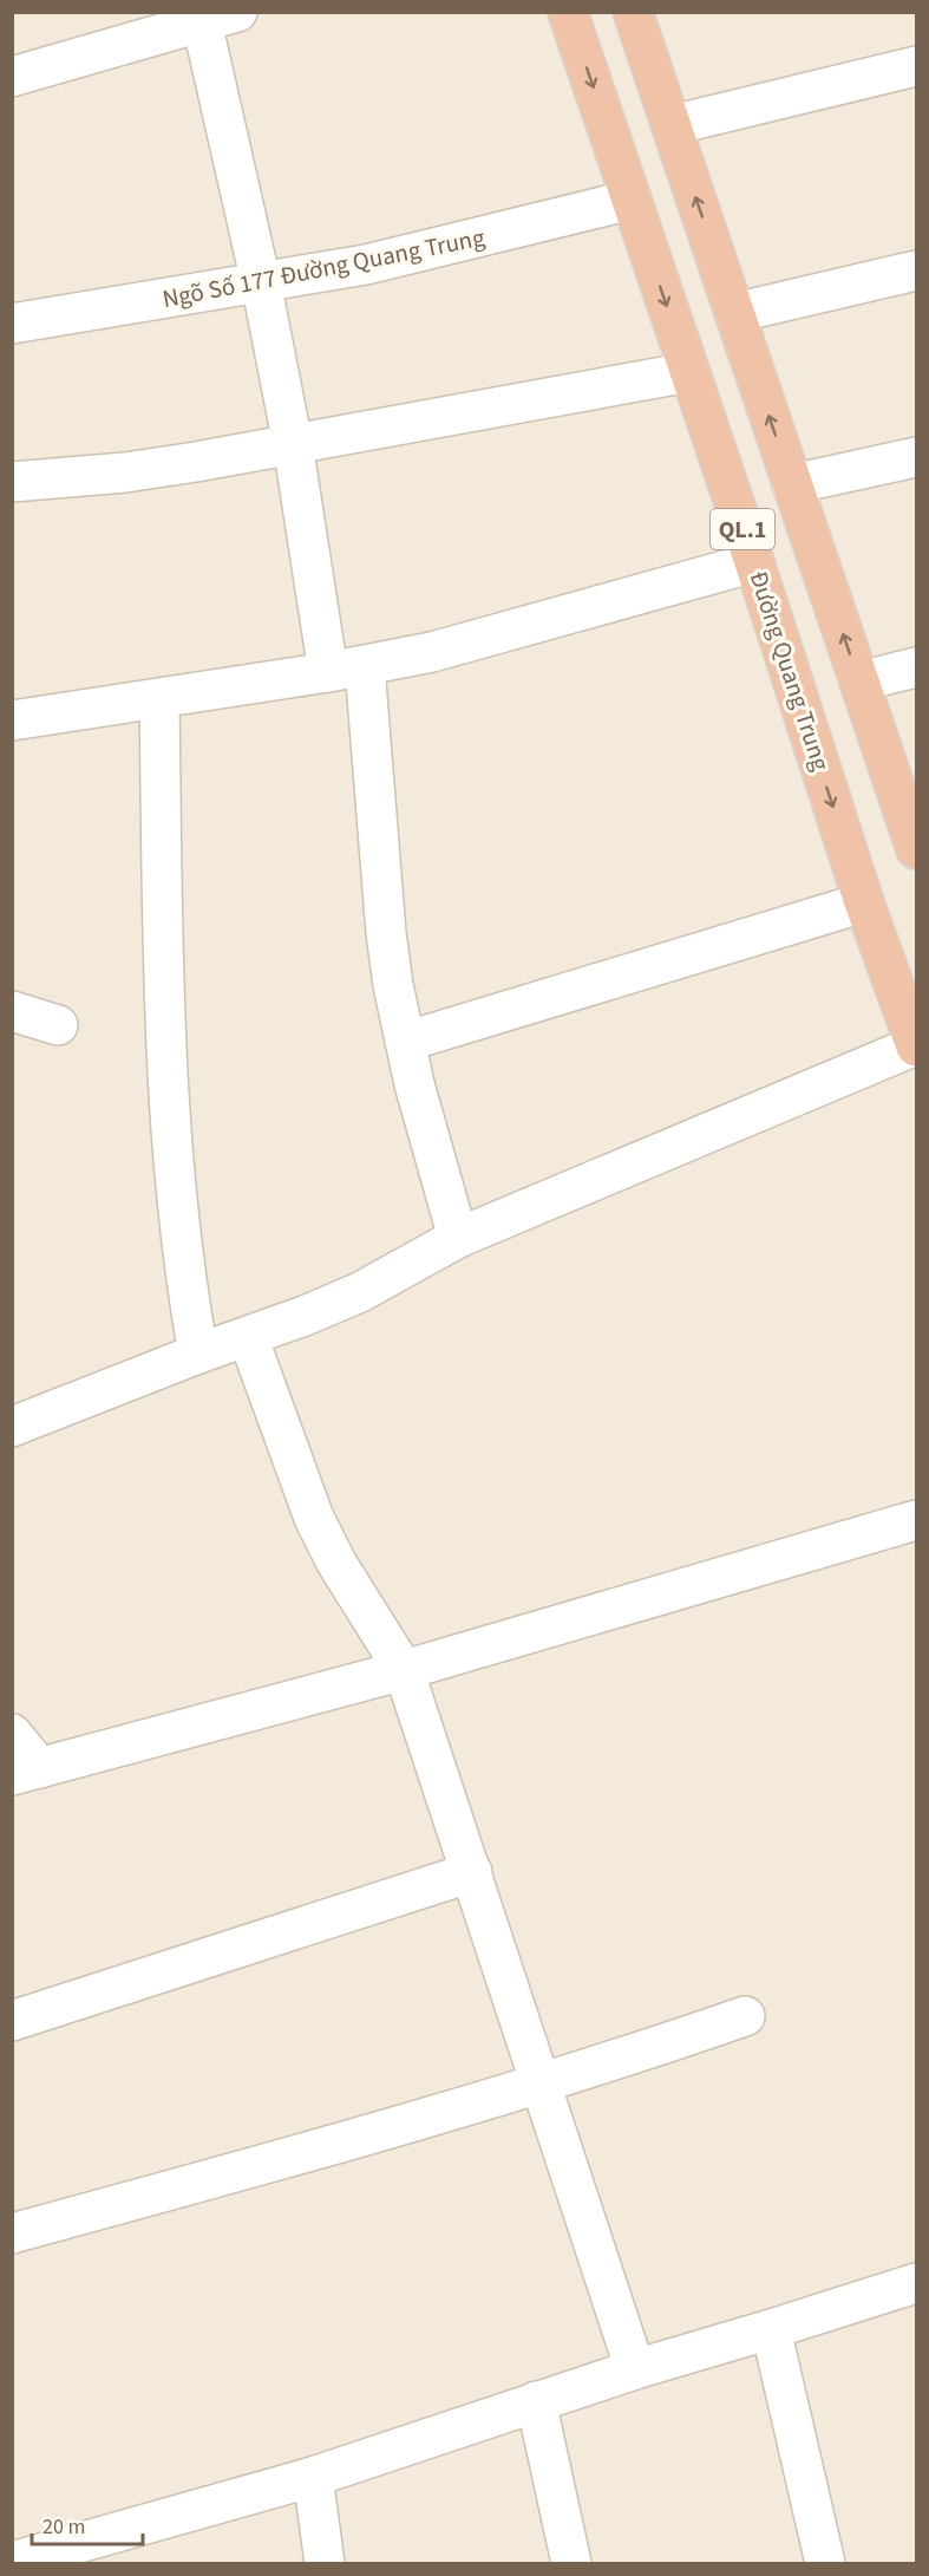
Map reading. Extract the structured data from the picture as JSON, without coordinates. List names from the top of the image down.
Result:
{
  "streets": {
    "highway": ["QL.1", "Đường Quang Trung"],
    "street": ["Ngõ Số 177 Đường Quang Trung"]
  },
  "crossings": [
    ["Ngõ Số 177 Đường Quang Trung", "Đường Quang Trung"]
  ],
  "scale_bar": "20 m"
}
